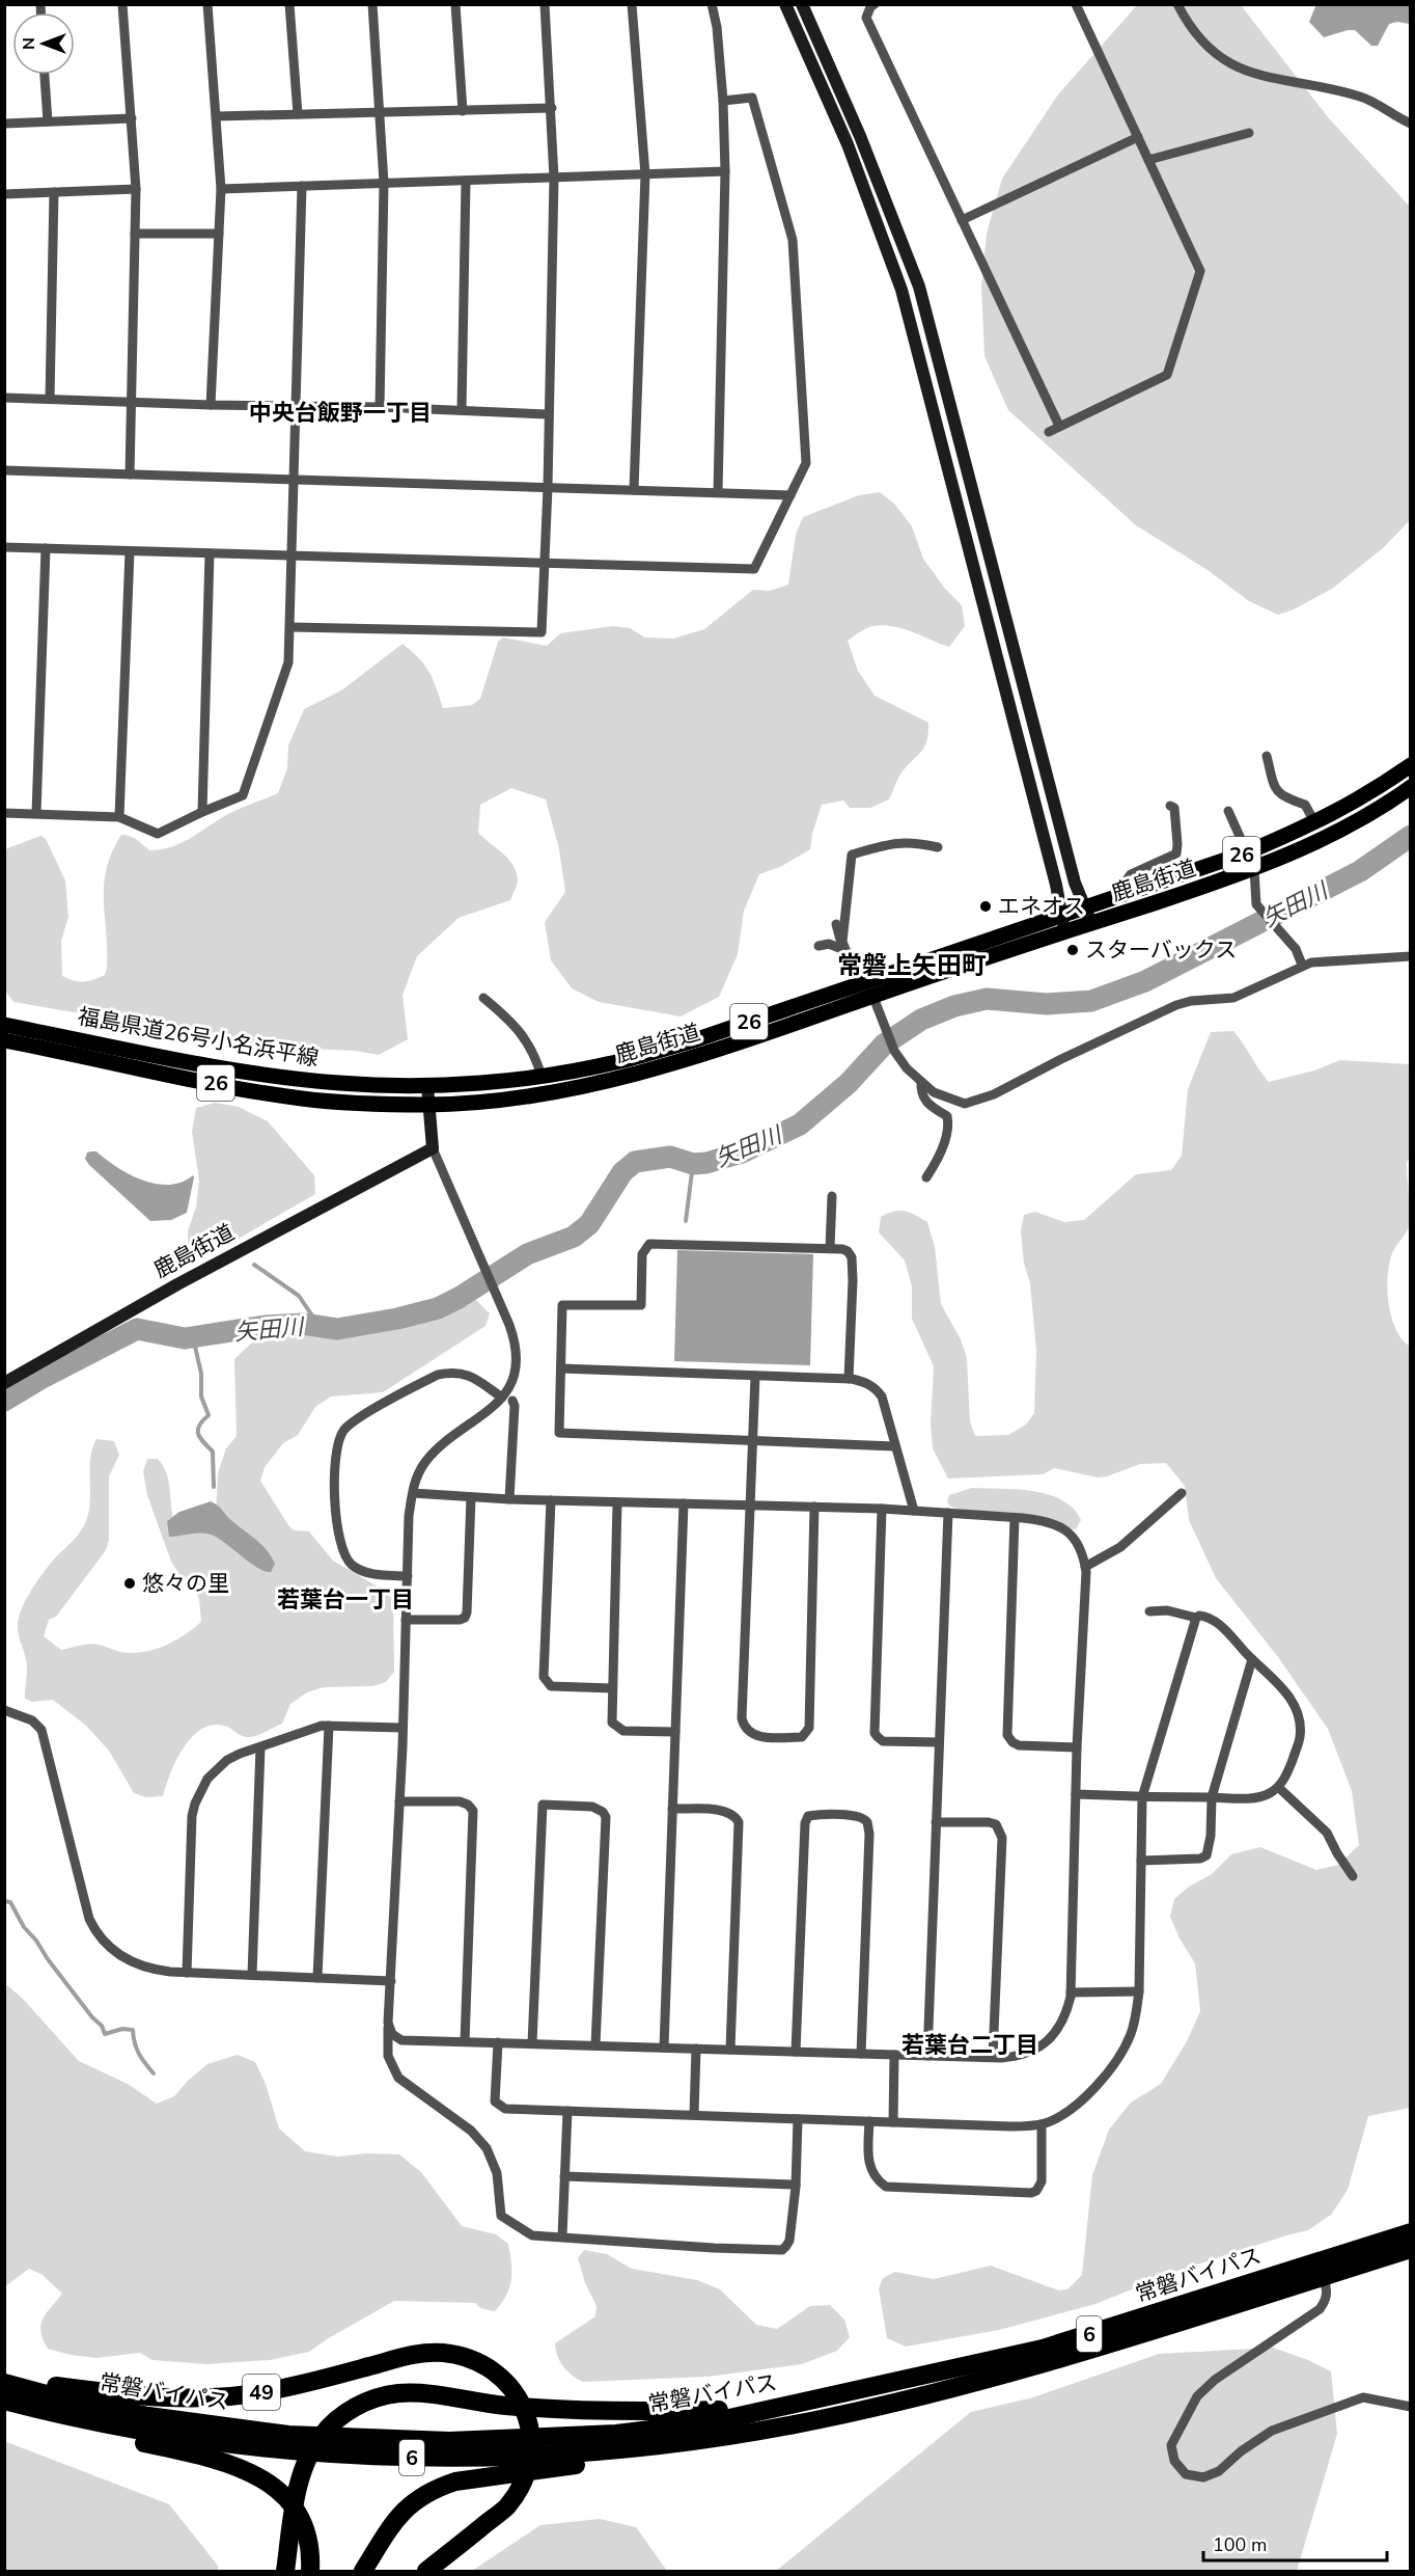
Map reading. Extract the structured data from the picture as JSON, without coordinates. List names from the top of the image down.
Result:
{
  "streets": {
    "highway": ["常磐バイパス", "6", "49"],
    "main road": ["26", "鹿島街道", "福島県道26号小名浜平線"]
  },
  "crossings": [
    ["26", "鹿島街道"],
    ["鹿島街道", "福島県道26号小名浜平線"]
  ],
  "districts": [
    "中央台飯野一丁目",
    "常磐上矢田町",
    "若葉台一丁目",
    "若葉台二丁目"
  ],
  "water": ["矢田川"],
  "places": ["エネオス", "スターバックス", "悠々の里"],
  "scale_bar": "100 m",
  "north": "left"
}
